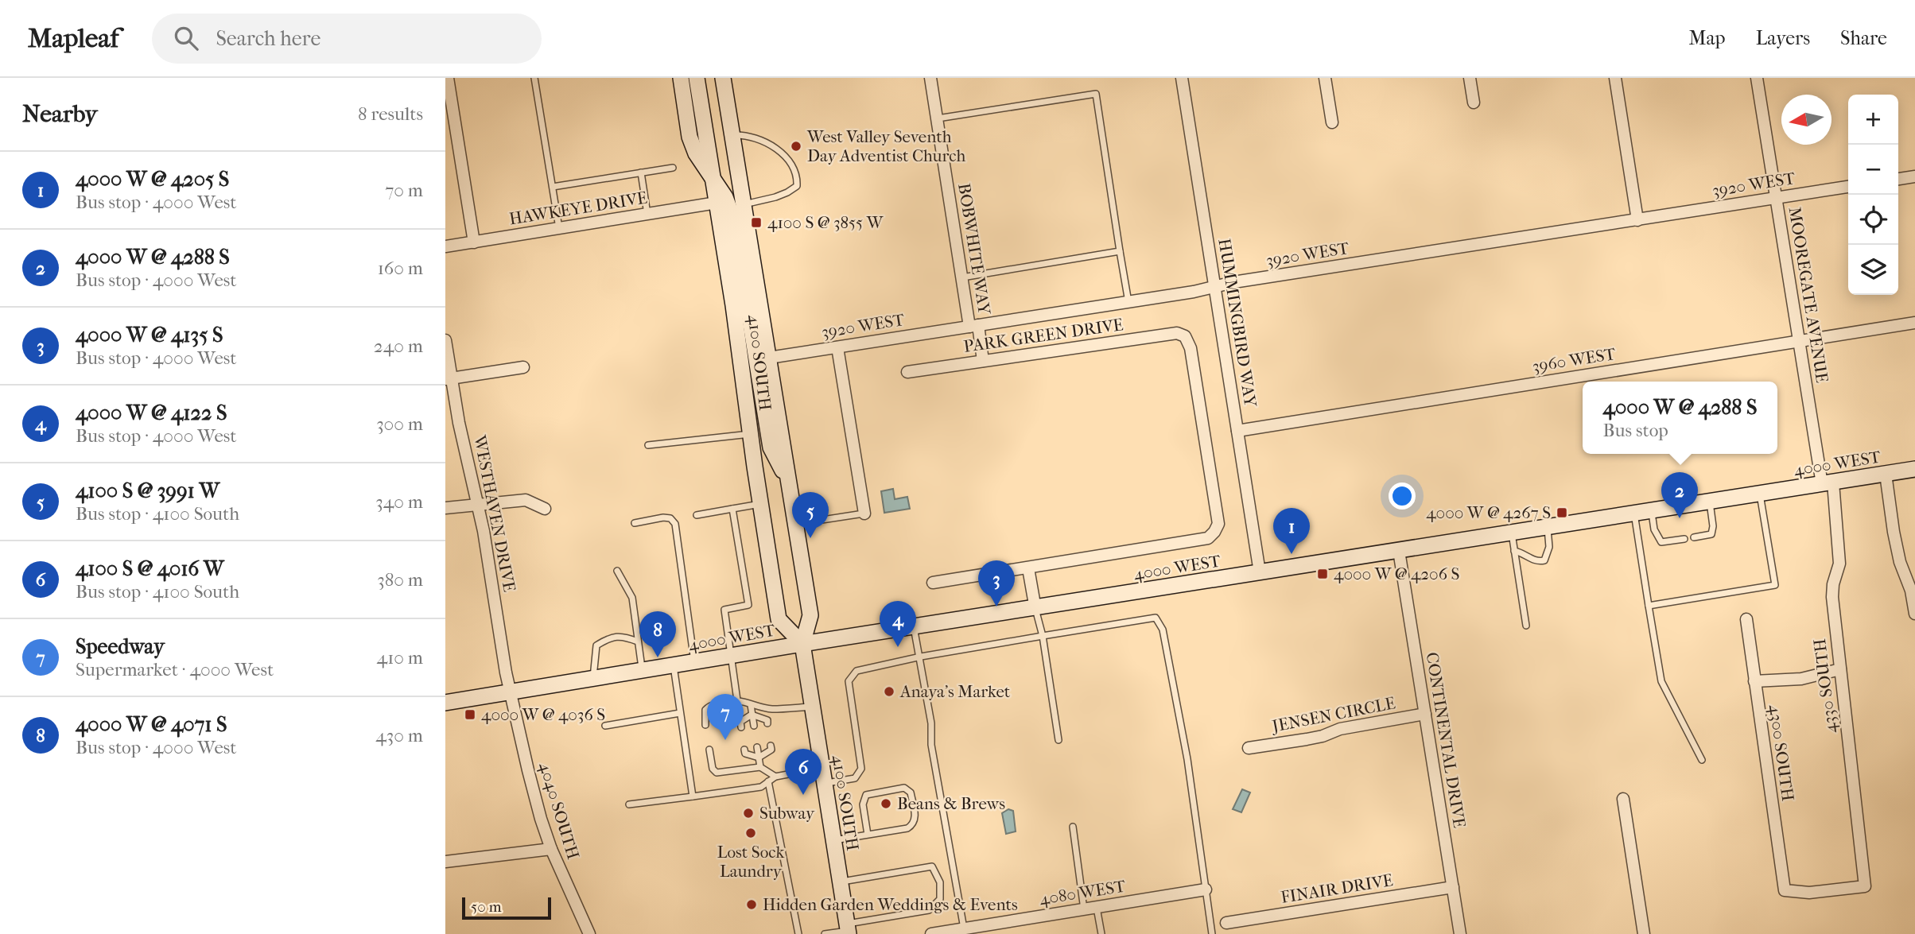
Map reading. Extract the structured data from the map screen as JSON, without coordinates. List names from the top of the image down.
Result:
{
  "streets": {
    "main road": ["4100 SOUTH", "4000 WEST"],
    "street": [
      "3920 WEST",
      "HAWKEYE DRIVE",
      "BOBWHITE WAY",
      "MOOREGATE AVENUE",
      "HUMMINGBIRD WAY",
      "PARK GREEN DRIVE",
      "3960 WEST",
      "WESTHAVEN DRIVE",
      "4330 SOUTH",
      "JENSEN CIRCLE",
      "CONTINENTAL DRIVE",
      "4300 SOUTH",
      "4040 SOUTH",
      "FINAIR DRIVE",
      "4080 WEST"
    ]
  },
  "crossings": [
    ["3920 WEST", "BOBWHITE WAY"],
    ["3920 WEST", "MOOREGATE AVENUE"],
    ["3920 WEST", "HUMMINGBIRD WAY"],
    ["3920 WEST", "4100 SOUTH"],
    ["HAWKEYE DRIVE", "4100 SOUTH"],
    ["BOBWHITE WAY", "PARK GREEN DRIVE"],
    ["MOOREGATE AVENUE", "3960 WEST"],
    ["MOOREGATE AVENUE", "4000 WEST"],
    ["MOOREGATE AVENUE", "4330 SOUTH"],
    ["HUMMINGBIRD WAY", "3960 WEST"],
    ["HUMMINGBIRD WAY", "4000 WEST"],
    ["4100 SOUTH", "4000 WEST"],
    ["4000 WEST", "WESTHAVEN DRIVE"],
    ["4000 WEST", "4330 SOUTH"],
    ["4000 WEST", "CONTINENTAL DRIVE"],
    ["4000 WEST", "4040 SOUTH"],
    ["WESTHAVEN DRIVE", "4040 SOUTH"],
    ["4330 SOUTH", "4300 SOUTH"],
    ["JENSEN CIRCLE", "CONTINENTAL DRIVE"],
    ["CONTINENTAL DRIVE", "FINAIR DRIVE"]
  ],
  "places": {
    "other": [
      "West Valley Seventh Day Adventist Church",
      "Anaya's Market",
      "Beans & Brews",
      "Subway",
      "Lost Sock Laundry",
      "Hidden Garden Weddings & Events"
    ],
    "transit": [
      "4100 S @ 3855 W",
      "4000 W @ 4267 S",
      "4000 W @ 4206 S",
      "4000 W @ 4036 S"
    ]
  },
  "scale_bar": "50 m",
  "north": "left",
  "page": {
    "header": "Mapleaf",
    "search": "Search here",
    "nav": ["Map", "Layers", "Share"],
    "heading": ["Nearby", "8 results"],
    "map_buttons": ["+", "−"],
    "list": [
      {
        "mark": "1",
        "name": "4000 W @ 4205 S",
        "note": "Bus stop · 4000 West",
        "value": "70 m"
      },
      {
        "mark": "2",
        "name": "4000 W @ 4288 S",
        "note": "Bus stop · 4000 West",
        "value": "160 m"
      },
      {
        "mark": "3",
        "name": "4000 W @ 4135 S",
        "note": "Bus stop · 4000 West",
        "value": "240 m"
      },
      {
        "mark": "4",
        "name": "4000 W @ 4122 S",
        "note": "Bus stop · 4000 West",
        "value": "300 m"
      },
      {
        "mark": "5",
        "name": "4100 S @ 3991 W",
        "note": "Bus stop · 4100 South",
        "value": "340 m"
      },
      {
        "mark": "6",
        "name": "4100 S @ 4016 W",
        "note": "Bus stop · 4100 South",
        "value": "380 m"
      },
      {
        "mark": "7",
        "name": "Speedway",
        "note": "Supermarket · 4000 West",
        "value": "410 m"
      },
      {
        "mark": "8",
        "name": "4000 W @ 4071 S",
        "note": "Bus stop · 4000 West",
        "value": "430 m"
      }
    ],
    "popup": ["4000 W @ 4288 S", "Bus stop"],
    "pins": [
      "2",
      "5",
      "1",
      "3",
      "4",
      "8",
      "7",
      "6"
    ],
    "scale": "50 m"
  }
}
